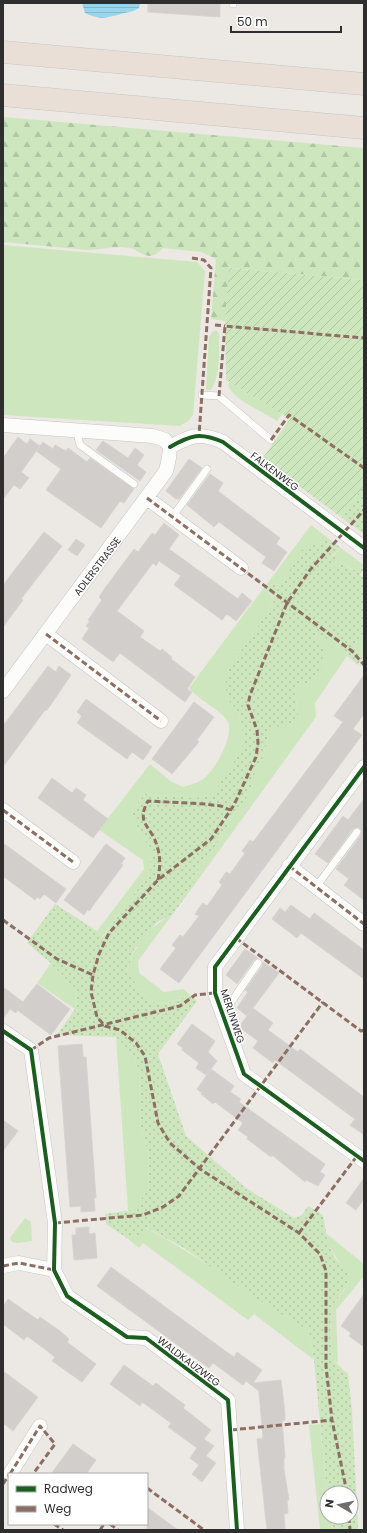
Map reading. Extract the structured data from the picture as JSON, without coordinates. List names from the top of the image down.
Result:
{
  "streets": {
    "street": [
      "FALKENWEG",
      "ADLERSTRASSE",
      "MERLINWEG",
      "WALDKAUZWEG"
    ]
  },
  "crossings": [
    ["FALKENWEG", "ADLERSTRASSE"]
  ],
  "legend": ["Radweg", "Weg"],
  "scale_bar": "50 m",
  "north": "left"
}
